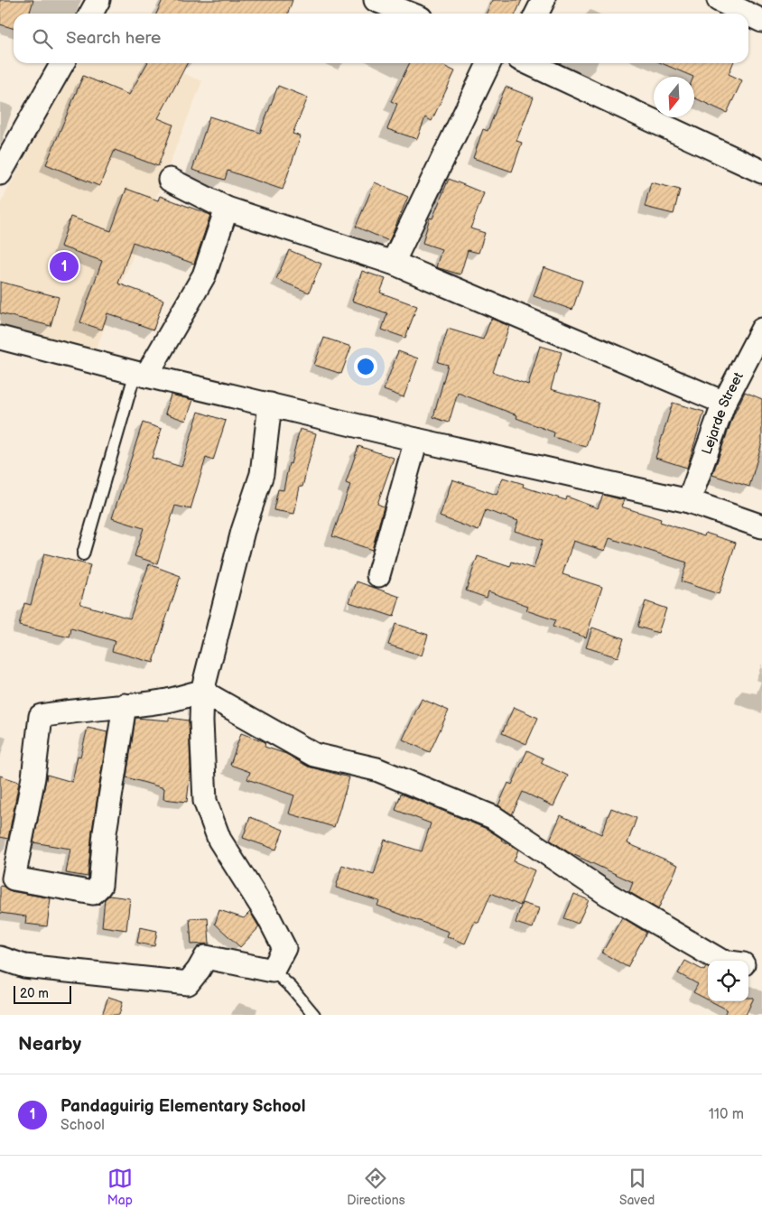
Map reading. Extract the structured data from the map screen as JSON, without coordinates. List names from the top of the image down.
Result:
{
  "streets": {
    "street": ["Lejarde Street"]
  },
  "scale_bar": "20 m",
  "north": "bottom",
  "page": {
    "search": "Search here",
    "pins": "1",
    "scale": "20 m",
    "heading": "Nearby",
    "list": [
      {
        "mark": "1",
        "name": "Pandaguirig Elementary School",
        "note": "School",
        "value": "110 m"
      }
    ],
    "nav": ["Map", "Directions", "Saved"]
  }
}
